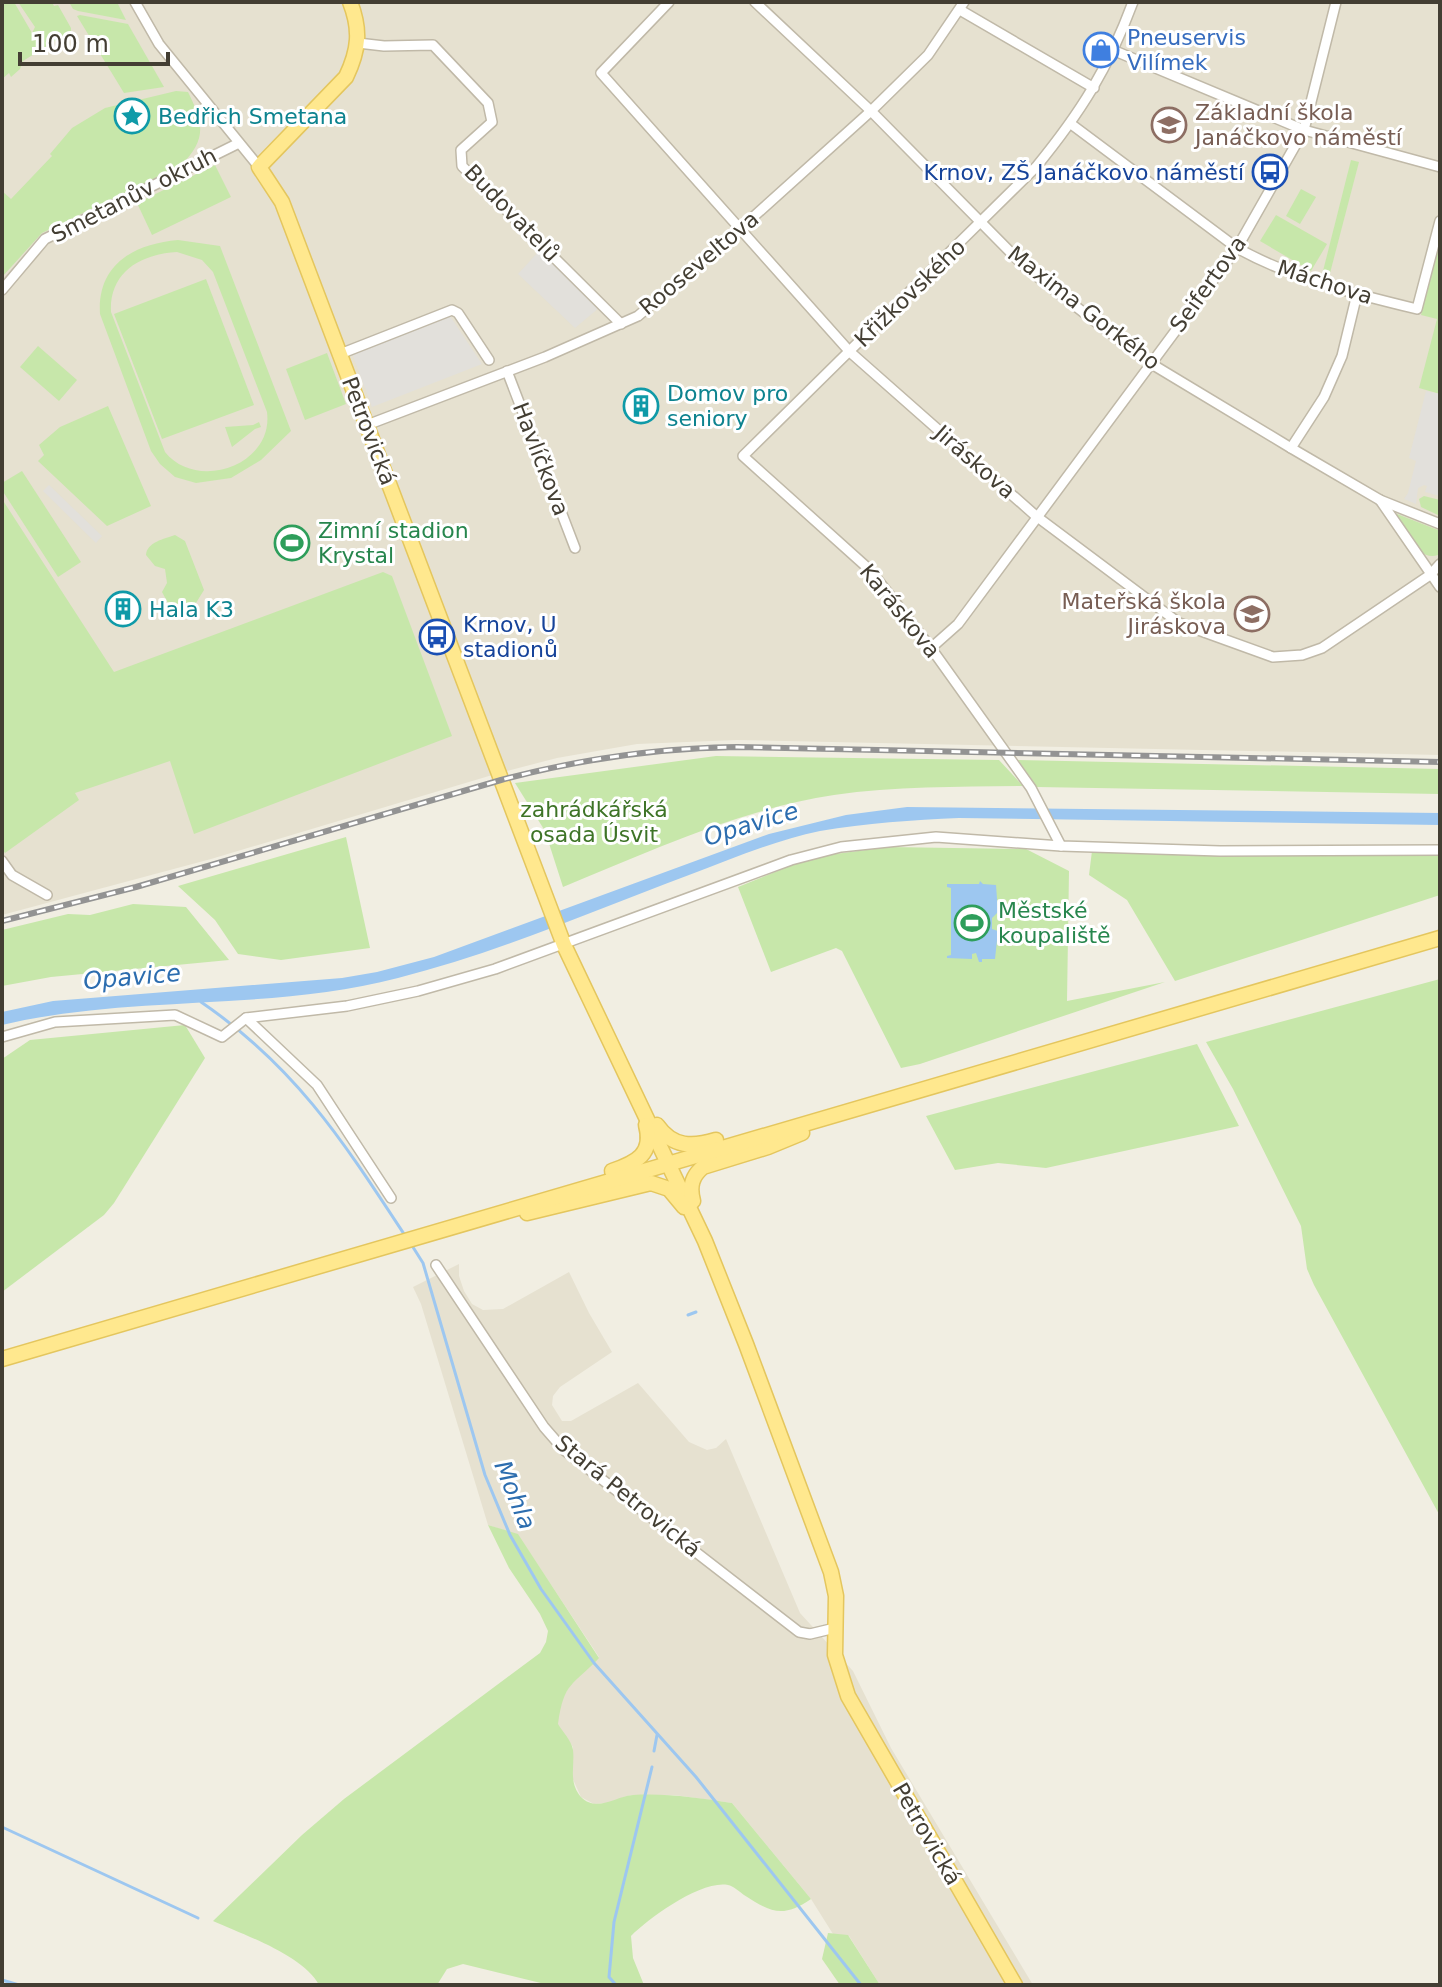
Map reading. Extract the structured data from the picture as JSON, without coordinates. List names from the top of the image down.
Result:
{
  "streets": {
    "main road": ["Petrovická"],
    "street": [
      "Smetanův okruh",
      "Budovatelů",
      "Rooseveltova",
      "Máchova",
      "Seifertova",
      "Křižkovského",
      "Maxima Gorkého",
      "Havlíčkova",
      "Jiráskova",
      "Karáskova",
      "Stará Petrovická"
    ]
  },
  "crossings": [
    ["Smetanův okruh", "Petrovická"],
    ["Budovatelů", "Rooseveltova"],
    ["Rooseveltova", "Maxima Gorkého"],
    ["Rooseveltova", "Petrovická"],
    ["Rooseveltova", "Havlíčkova"],
    ["Rooseveltova", "Jiráskova"],
    ["Máchova", "Seifertova"],
    ["Máchova", "Křižkovského"],
    ["Seifertova", "Maxima Gorkého"],
    ["Seifertova", "Jiráskova"],
    ["Seifertova", "Karáskova"],
    ["Křižkovského", "Maxima Gorkého"],
    ["Křižkovského", "Jiráskova"],
    ["Křižkovského", "Karáskova"],
    ["Maxima Gorkého", "Jiráskova"],
    ["Petrovická", "Stará Petrovická"]
  ],
  "water": ["Opavice", "Mohla"],
  "parks": ["zahrádkářská osada Úsvit"],
  "places": {
    "shop": ["Pneuservis Vilímek"],
    "place": ["Bedřich Smetana"],
    "school or university": ["Základní škola Janáčkovo náměstí", "Mateřská škola Jiráskova"],
    "bus stop": ["Krnov, ZŠ Janáčkovo náměstí", "Krnov, U stadionů"],
    "building": ["Domov pro seniory", "Hala K3"],
    "sports": ["Zimní stadion Krystal", "Městské koupaliště"]
  },
  "scale_bar": "100 m"
}
